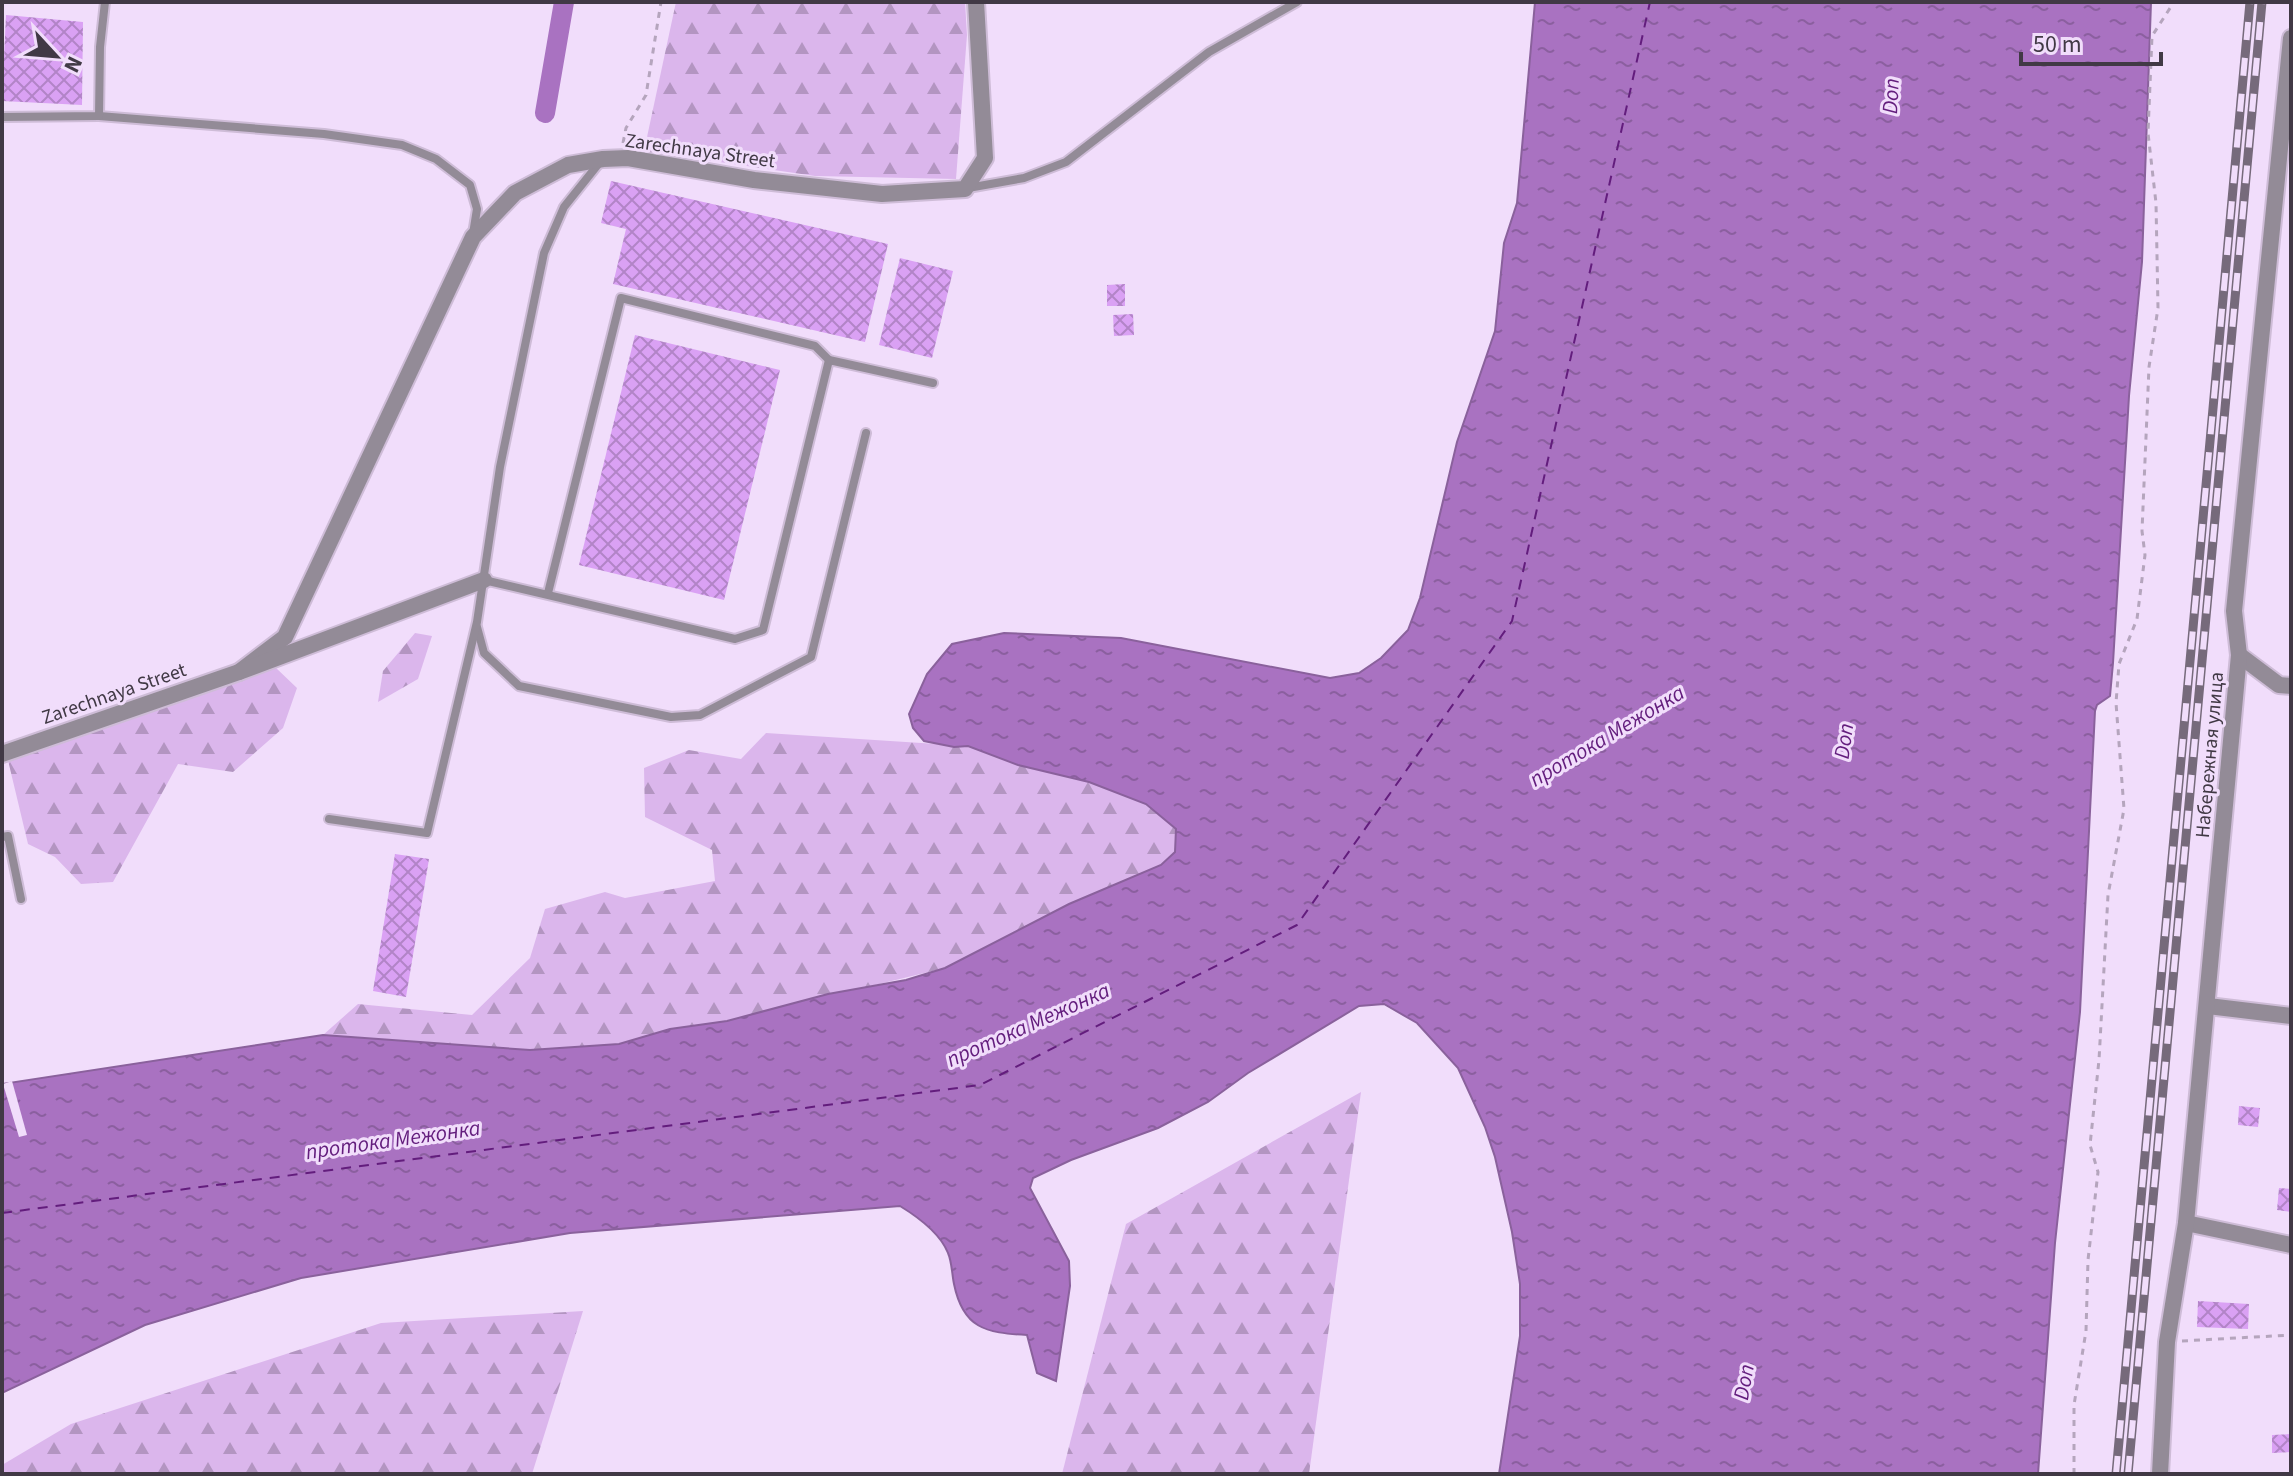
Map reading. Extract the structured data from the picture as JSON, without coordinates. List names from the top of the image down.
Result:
{
  "streets": {
    "street": ["Zarechnaya Street", "Набережная улица"]
  },
  "water": ["Don", "протока Межонка"],
  "scale_bar": "50 m",
  "north": "bottom right"
}
